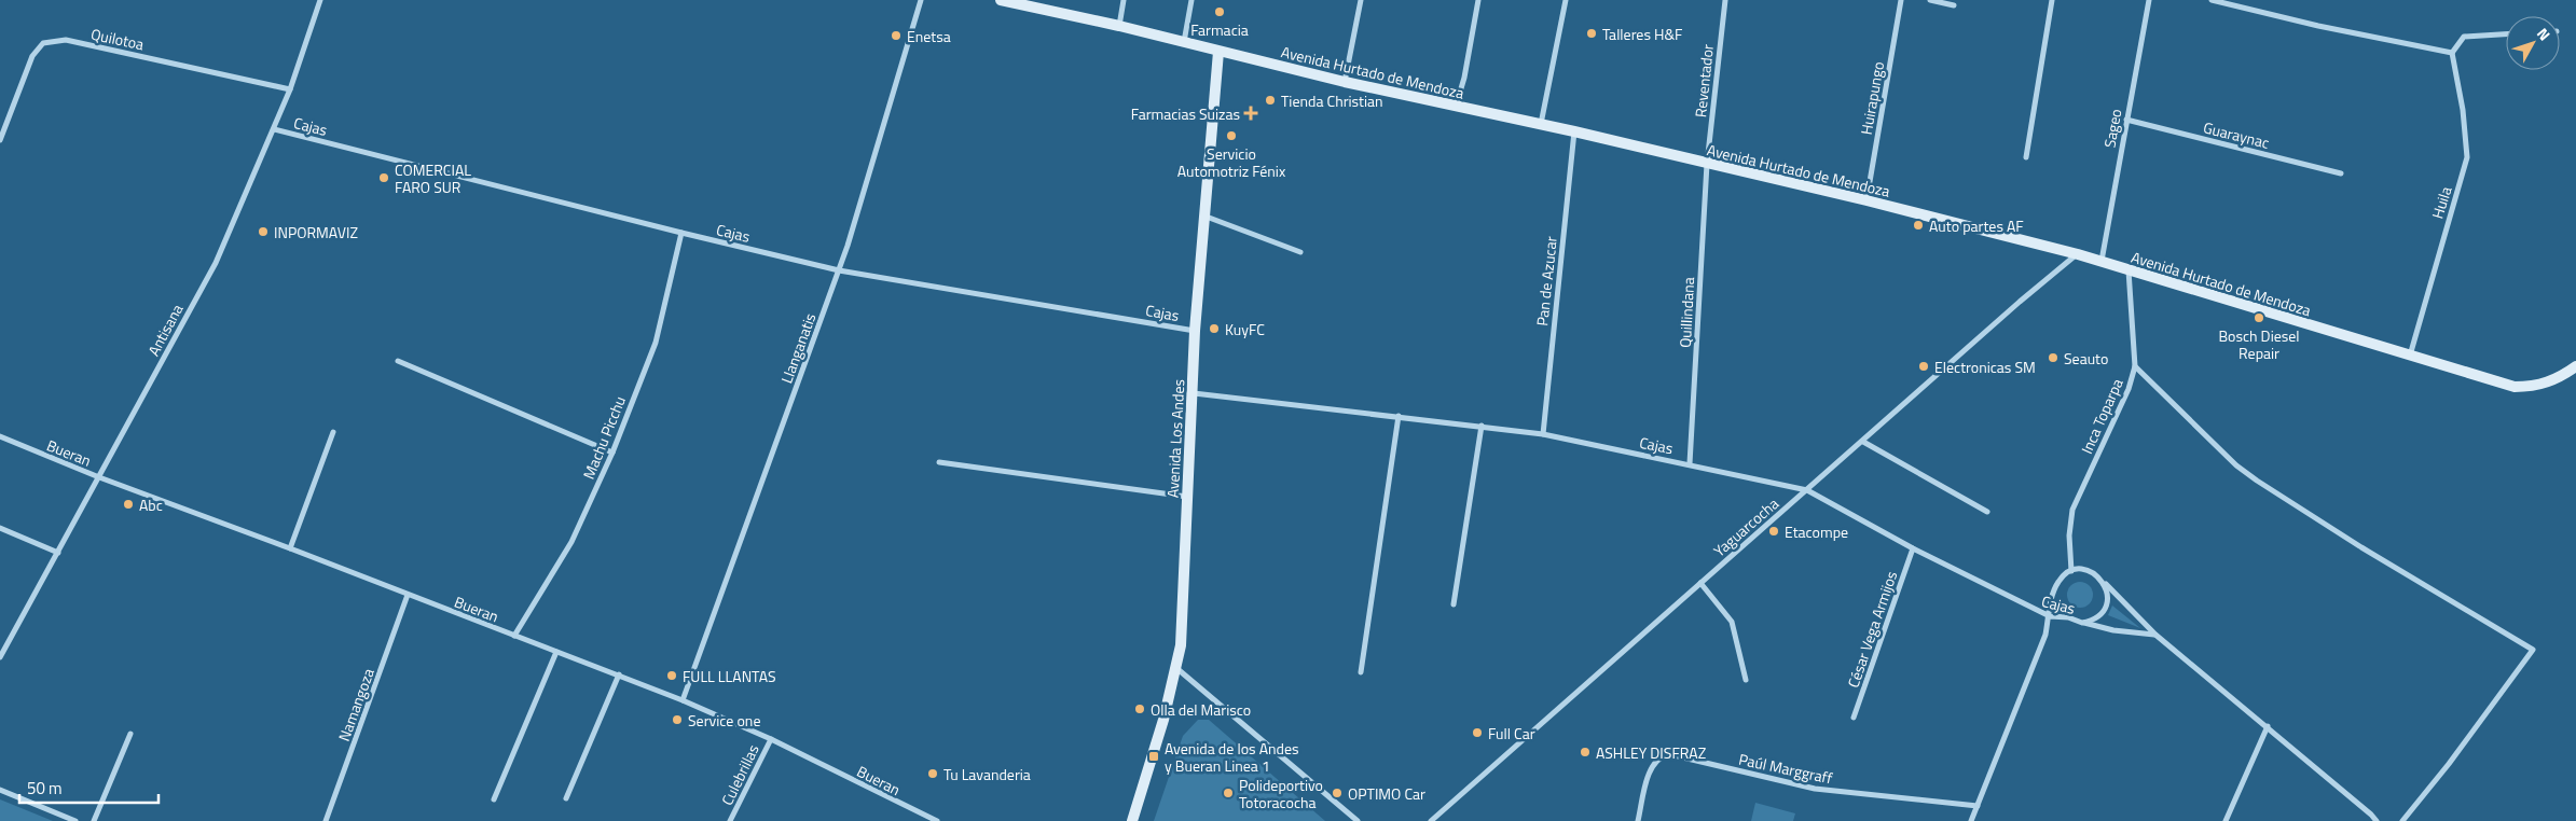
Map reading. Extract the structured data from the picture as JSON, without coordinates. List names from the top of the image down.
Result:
{
  "streets": {
    "main road": ["Avenida Hurtado de Mendoza", "Avenida Los Andes"],
    "street": [
      "Quilotoa",
      "Reventador",
      "Huirapungo",
      "Cajas",
      "Sageo",
      "Guaraynac",
      "Huila",
      "Pan de Azucar",
      "Quillindana",
      "Antisana",
      "Llanganatis",
      "Inca Toparpa",
      "Machu Picchu",
      "Bueran",
      "Yaguarcocha",
      "César Vega Armijos",
      "Namangoza",
      "Paúl Marggraff",
      "Culebrillas"
    ]
  },
  "crossings": [
    ["Quilotoa", "Antisana"],
    ["Avenida Hurtado de Mendoza", "Reventador"],
    ["Avenida Hurtado de Mendoza", "Huirapungo"],
    ["Avenida Hurtado de Mendoza", "Sageo"],
    ["Avenida Hurtado de Mendoza", "Huila"],
    ["Avenida Hurtado de Mendoza", "Pan de Azucar"],
    ["Avenida Hurtado de Mendoza", "Quillindana"],
    ["Avenida Hurtado de Mendoza", "Inca Toparpa"],
    ["Avenida Hurtado de Mendoza", "Avenida Los Andes"],
    ["Avenida Hurtado de Mendoza", "Yaguarcocha"],
    ["Reventador", "Quillindana"],
    ["Cajas", "Pan de Azucar"],
    ["Cajas", "Quillindana"],
    ["Cajas", "Antisana"],
    ["Cajas", "Llanganatis"],
    ["Cajas", "Inca Toparpa"],
    ["Cajas", "Machu Picchu"],
    ["Cajas", "Avenida Los Andes"],
    ["Cajas", "Yaguarcocha"],
    ["Cajas", "César Vega Armijos"],
    ["Sageo", "Guaraynac"],
    ["Antisana", "Bueran"],
    ["Llanganatis", "Bueran"],
    ["Machu Picchu", "Bueran"],
    ["Bueran", "Namangoza"],
    ["Bueran", "Culebrillas"]
  ],
  "places": {
    "other": [
      "Farmacia",
      "Talleres H&F",
      "Enetsa",
      "Tienda Christian",
      "Servicio Automotriz Fénix",
      "COMERCIAL FARO SUR",
      "Auto partes AF",
      "INPORMAVIZ",
      "Bosch Diesel Repair",
      "KuyFC",
      "Seauto",
      "Electronicas SM",
      "Abc",
      "Etacompe",
      "FULL LLANTAS",
      "Olla del Marisco",
      "Service one",
      "Full Car",
      "ASHLEY DISFRAZ",
      "Tu Lavanderia",
      "Polideportivo Totoracocha",
      "OPTIMO Car"
    ],
    "health": ["Farmacias Suizas"],
    "transit": ["Avenida de los Andes y Bueran Linea 1"]
  },
  "scale_bar": "50 m",
  "north": "top right"
}
